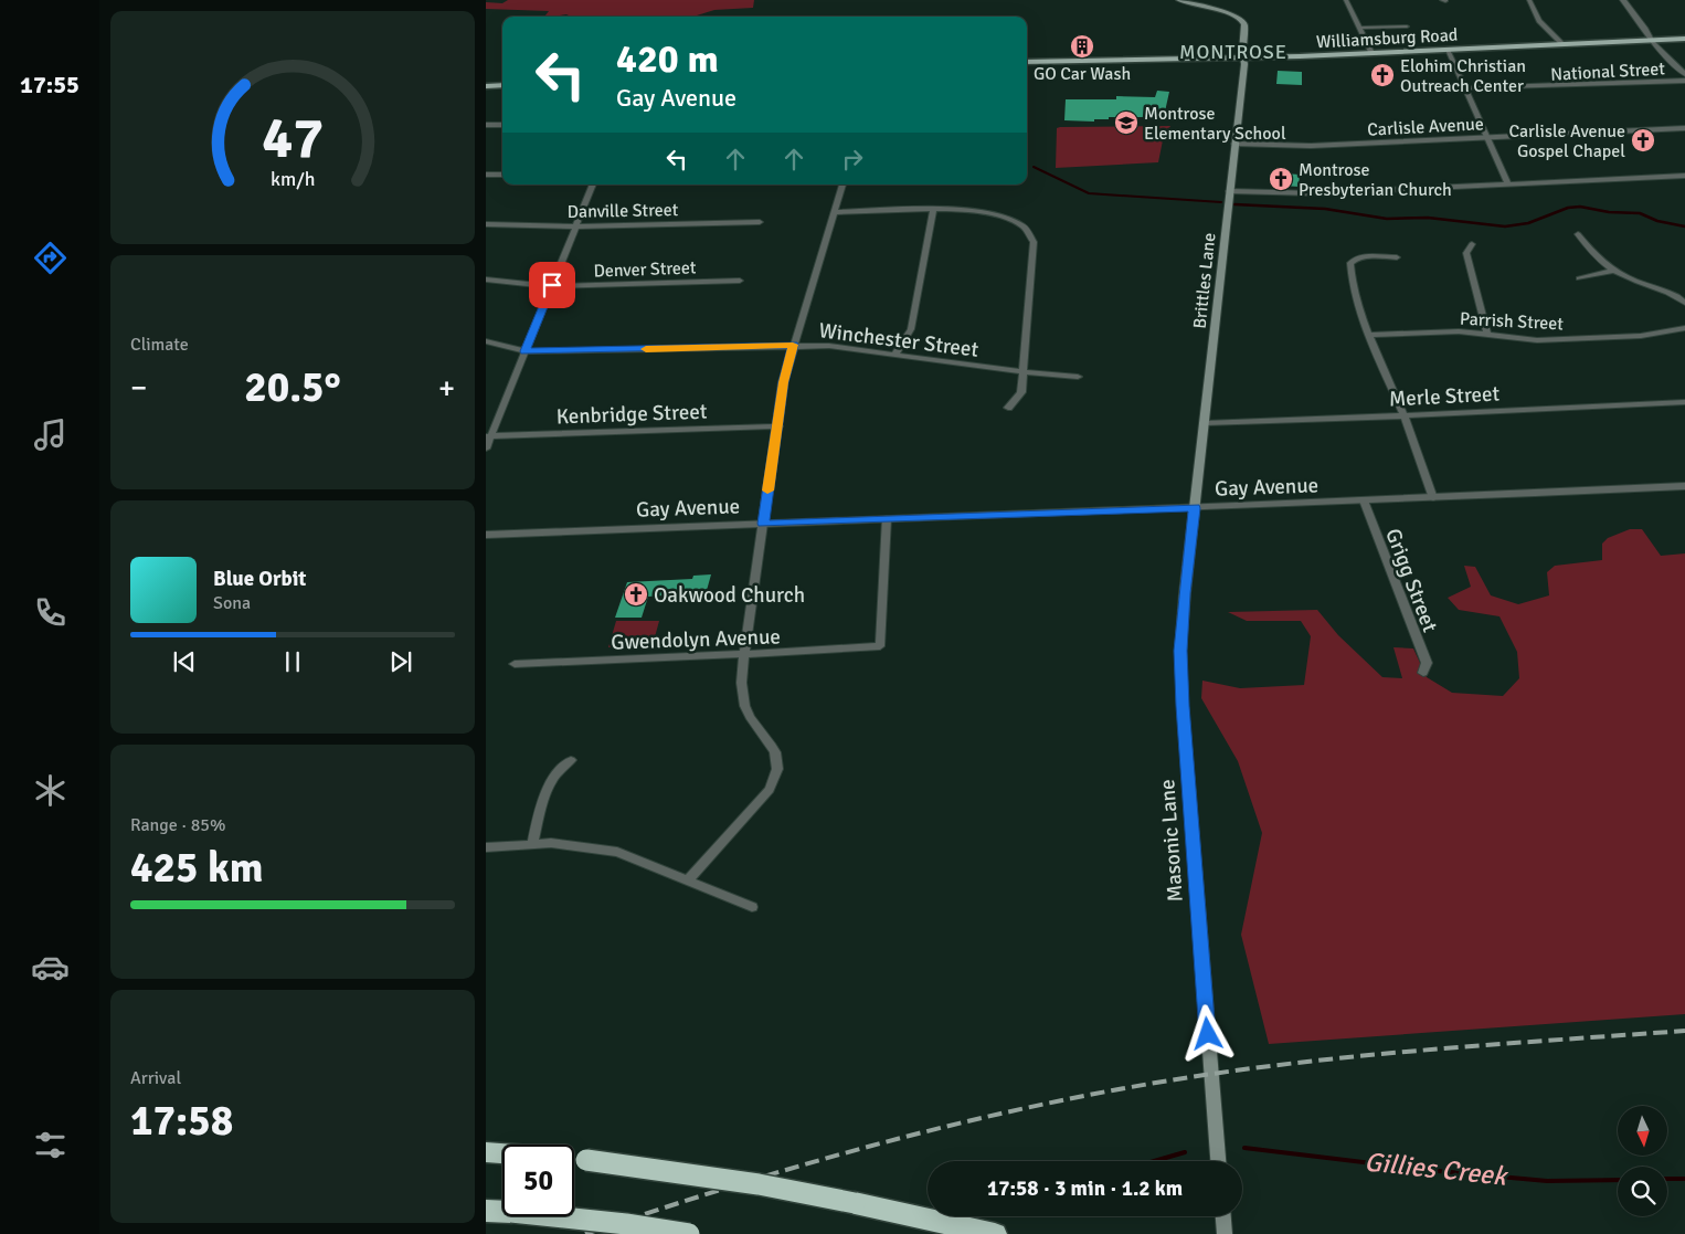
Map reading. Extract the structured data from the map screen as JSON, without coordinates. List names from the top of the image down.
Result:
{
  "streets": {
    "main road": ["Williamsburg Road", "Brittles Lane", "Masonic Lane"],
    "street": [
      "National Street",
      "Carlisle Avenue",
      "Danville Street",
      "Denver Street",
      "Parrish Street",
      "Winchester Street",
      "Merle Street",
      "Kenbridge Street",
      "Gay Avenue",
      "Grigg Street",
      "Gwendolyn Avenue"
    ]
  },
  "crossings": [
    ["Williamsburg Road", "Brittles Lane"],
    ["Carlisle Avenue", "Brittles Lane"],
    ["Brittles Lane", "Merle Street"],
    ["Brittles Lane", "Gay Avenue"],
    ["Brittles Lane", "Masonic Lane"],
    ["Gay Avenue", "Grigg Street"],
    ["Gay Avenue", "Gwendolyn Avenue"],
    ["Gay Avenue", "Masonic Lane"]
  ],
  "districts": ["MONTROSE"],
  "water": ["Gillies Creek"],
  "places": {
    "building": ["GO Car Wash"],
    "church": [
      "Elohim Christian Outreach Center",
      "Carlisle Avenue Gospel Chapel",
      "Montrose Presbyterian Church",
      "Oakwood Church"
    ],
    "school or university": ["Montrose Elementary School"]
  },
  "north": "bottom",
  "page": {
    "tabs": "17:55",
    "turn": ["420 m", "Gay Avenue"],
    "tile": [
      "Climate",
      ["Range · 85%", "425 km"],
      ["Arrival", "17:58"]
    ],
    "heat": ["−", "20.5°", "+"],
    "song": ["Blue Orbit", "Sona"],
    "limit": "50",
    "trip": "17:58 · 3 min · 1.2 km",
    "gauge": ["47", "km/h"]
  }
}
